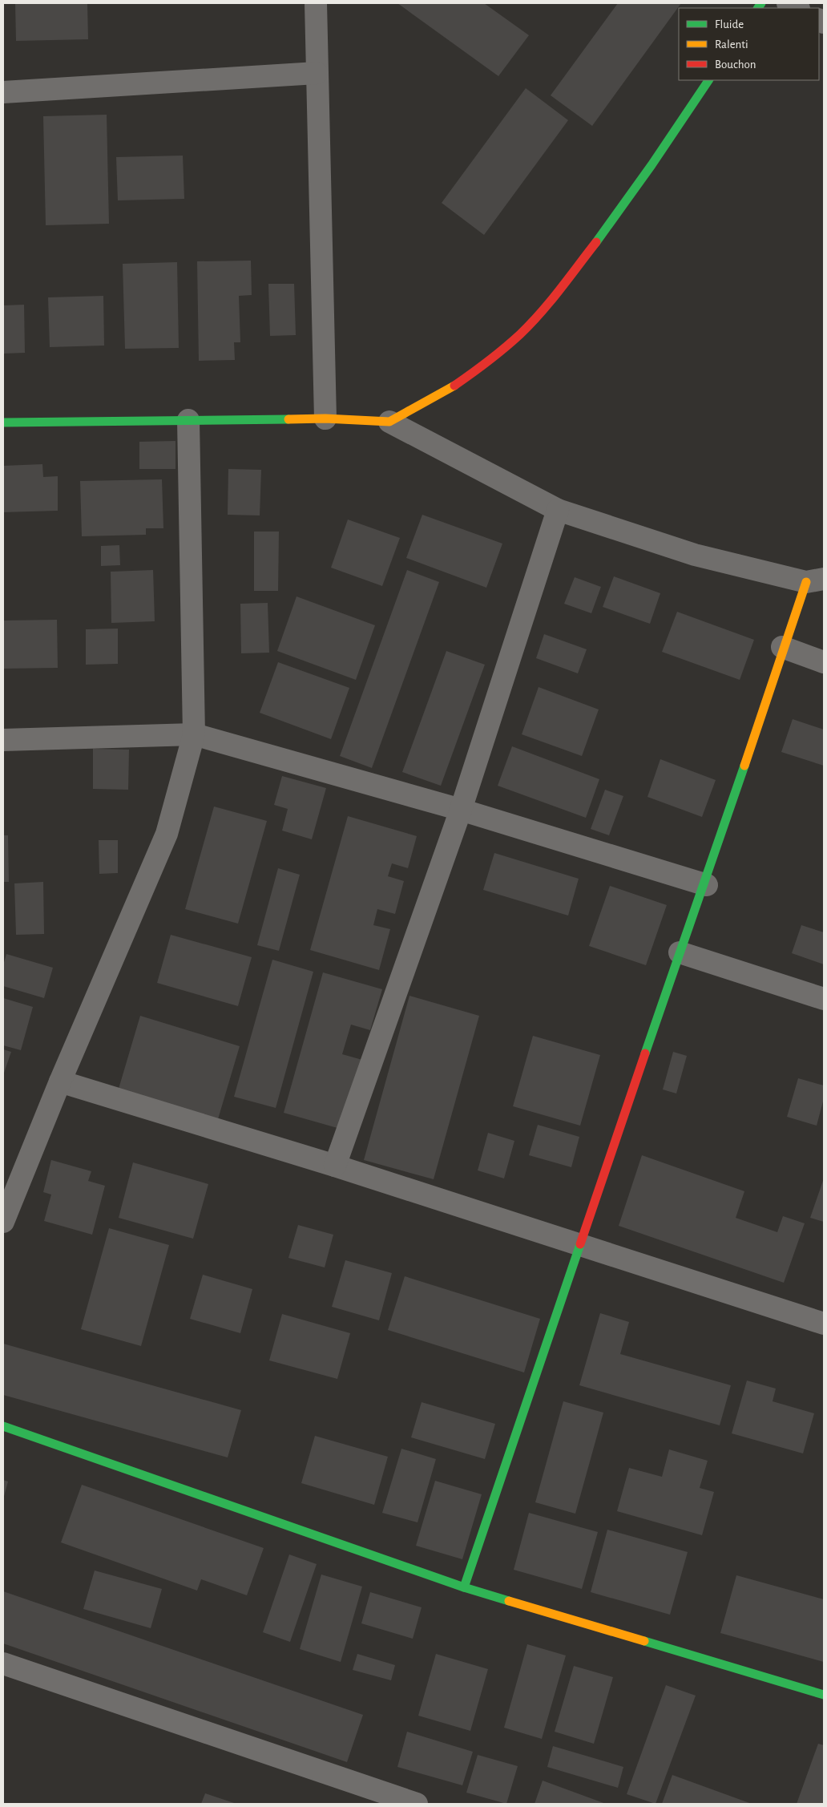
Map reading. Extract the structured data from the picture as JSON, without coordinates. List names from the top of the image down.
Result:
{
  "legend": ["Fluide", "Ralenti", "Bouchon"]
}
